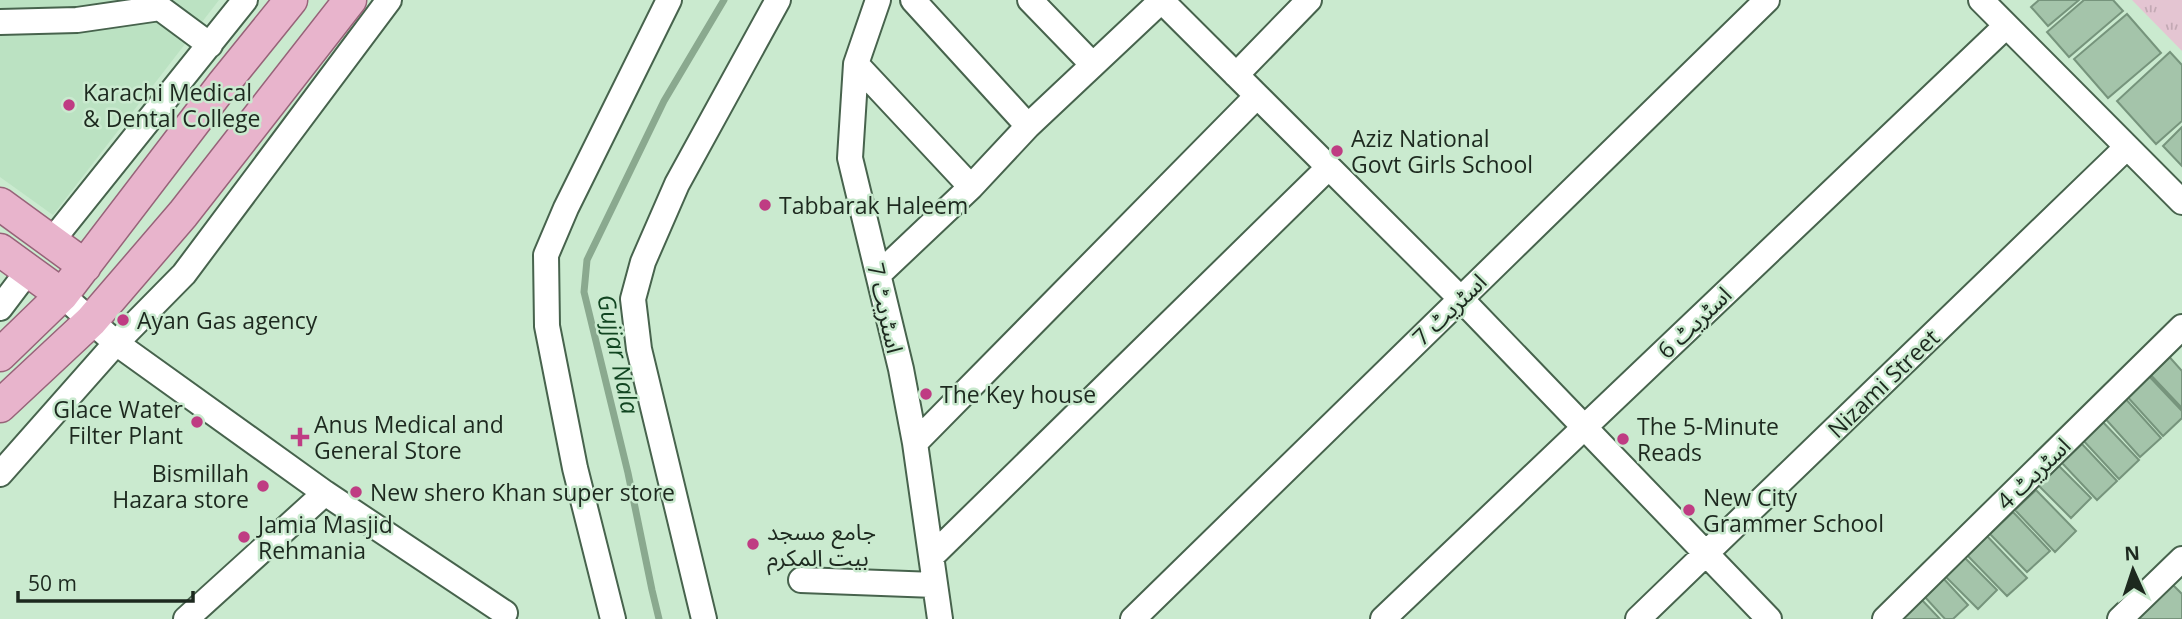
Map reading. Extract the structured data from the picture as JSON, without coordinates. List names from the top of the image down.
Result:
{
  "streets": {
    "street": [
      "اسٹریٹ 7",
      "اسٹریٹ 6",
      "Nizami Street",
      "اسٹریٹ 4"
    ]
  },
  "water": ["Gujjar Nala"],
  "places": {
    "other": [
      "Karachi Medical & Dental College",
      "Aziz National Govt Girls School",
      "Tabbarak Haleem",
      "Ayan Gas agency",
      "The Key house",
      "Glace Water Filter Plant",
      "The 5-Minute Reads",
      "Bismillah Hazara store",
      "New shero Khan super store",
      "New City Grammer School",
      "Jamia Masjid Rehmania",
      "جامع مسجد بیت المکرم"
    ],
    "health": ["Anus Medical and General Store"]
  },
  "scale_bar": "50 m",
  "north": "top"
}
